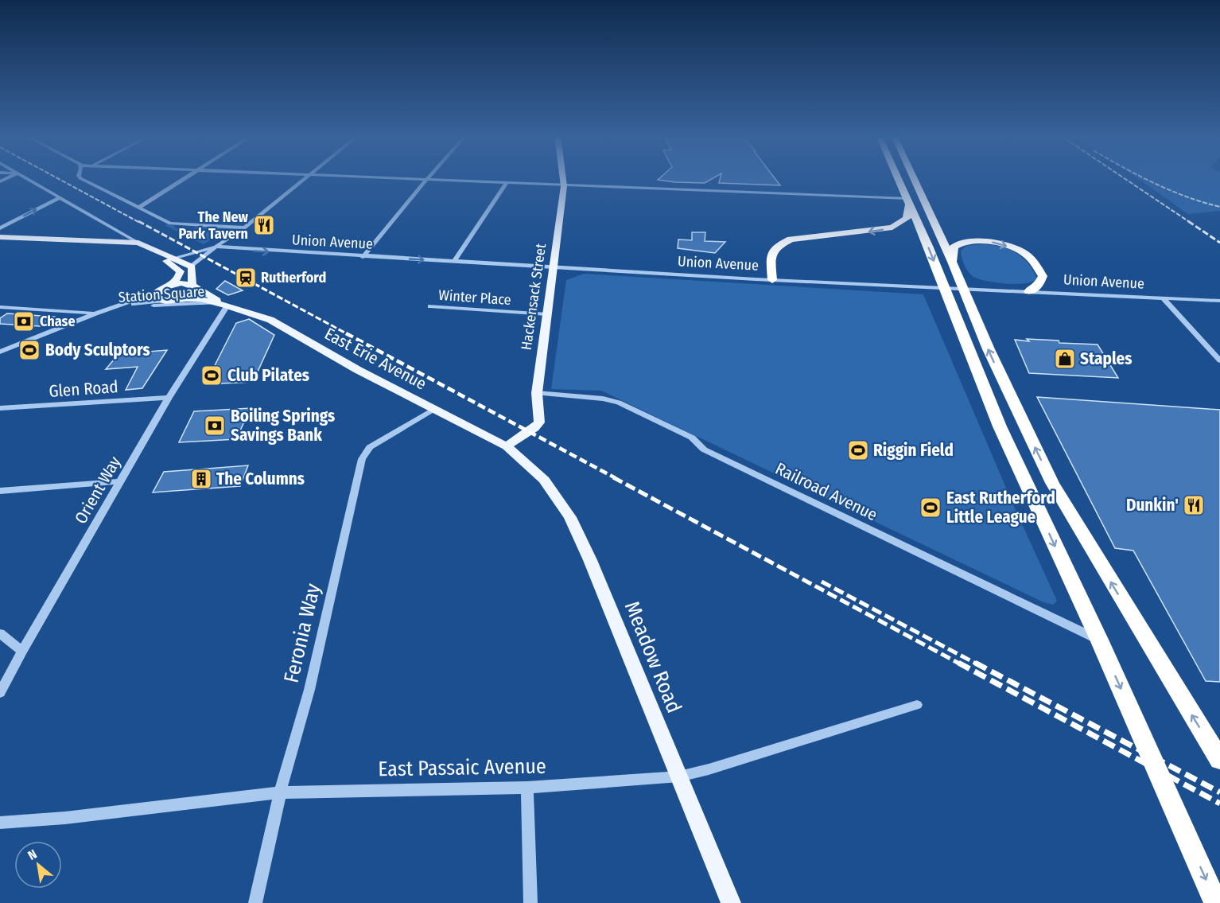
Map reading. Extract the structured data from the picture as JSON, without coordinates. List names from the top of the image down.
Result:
{
  "streets": {
    "main road": ["Hackensack Street", "East Erie Avenue", "Meadow Road"],
    "street": [
      "Union Avenue",
      "Station Square",
      "Winter Place",
      "Glen Road",
      "Orient Way",
      "Railroad Avenue",
      "Feronia Way",
      "East Passaic Avenue"
    ]
  },
  "crossings": [
    ["Union Avenue", "Hackensack Street"],
    ["Station Square", "East Erie Avenue"],
    ["Hackensack Street", "Winter Place"],
    ["Hackensack Street", "East Erie Avenue"],
    ["Hackensack Street", "Railroad Avenue"],
    ["Hackensack Street", "Meadow Road"],
    ["East Erie Avenue", "Orient Way"],
    ["East Erie Avenue", "Feronia Way"],
    ["East Erie Avenue", "Meadow Road"],
    ["Glen Road", "Orient Way"],
    ["Feronia Way", "East Passaic Avenue"],
    ["Meadow Road", "East Passaic Avenue"]
  ],
  "places": {
    "restaurant": ["The New Park Tavern", "Dunkin'"],
    "station": ["Rutherford"],
    "bank": ["Chase", "Boiling Springs Savings Bank"],
    "sports": [
      "Body Sculptors",
      "Club Pilates",
      "Riggin Field",
      "East Rutherford Little League"
    ],
    "shop": ["Staples"],
    "building": ["The Columns"]
  },
  "north": "top left"
}
